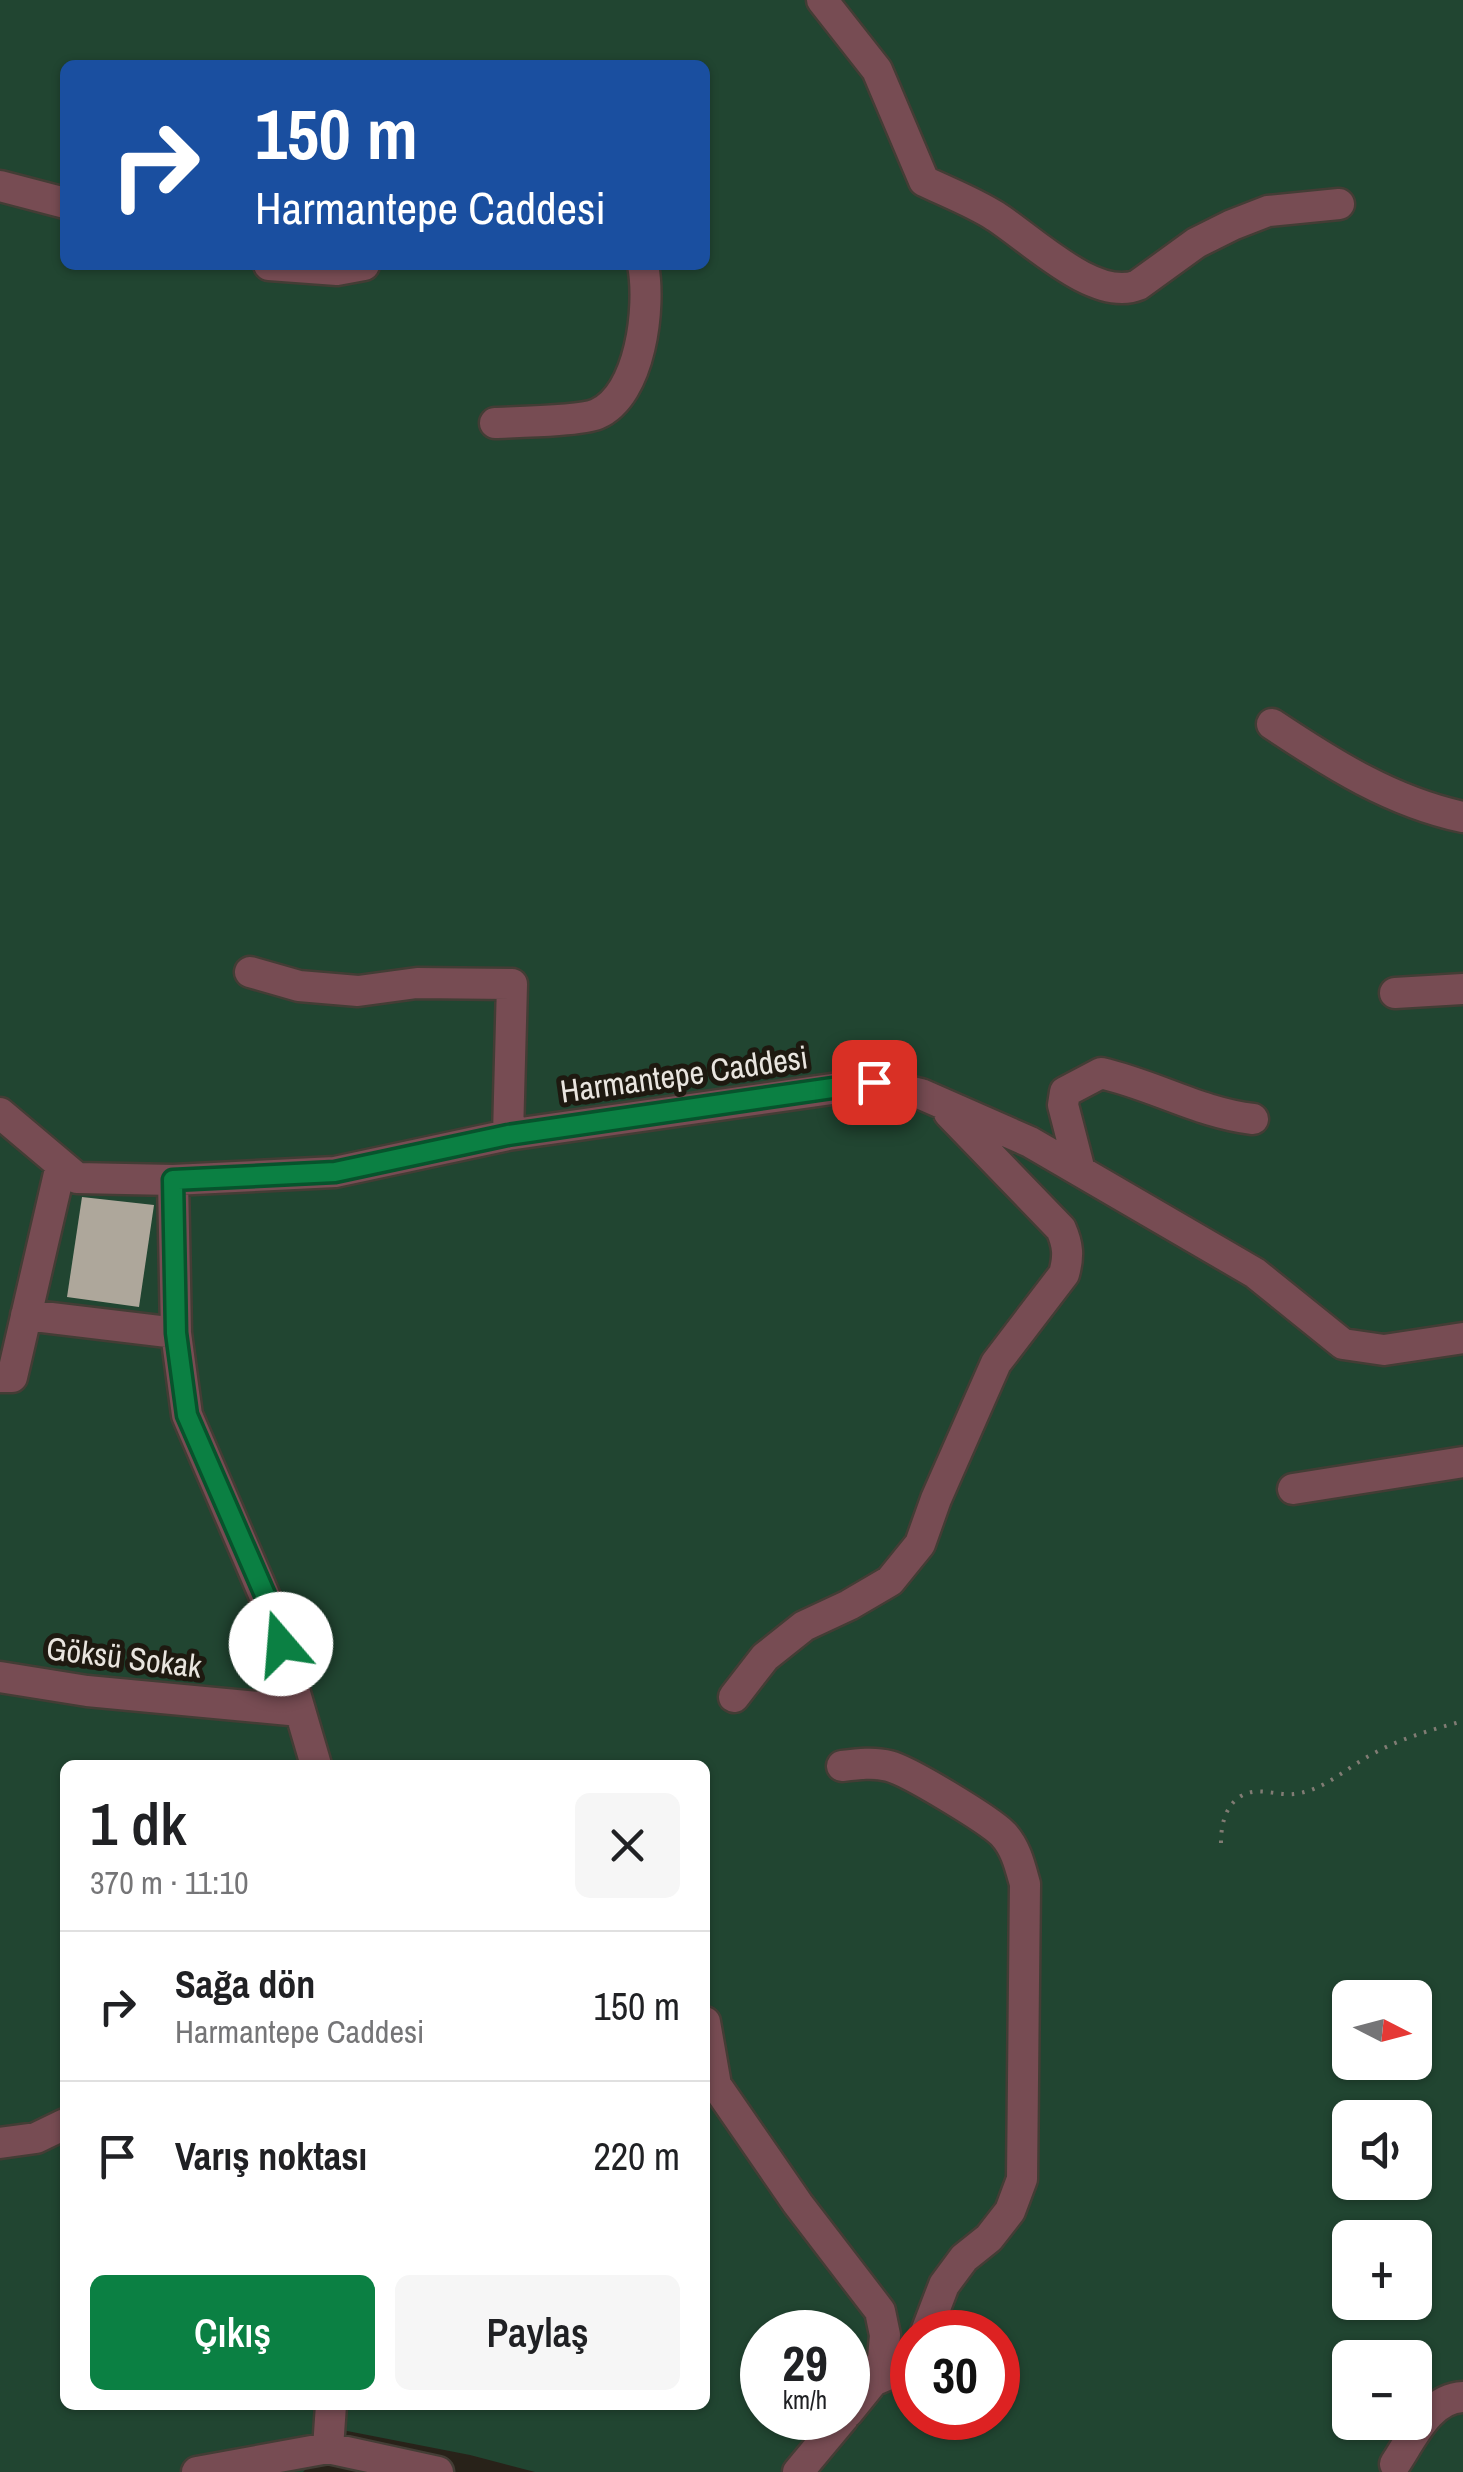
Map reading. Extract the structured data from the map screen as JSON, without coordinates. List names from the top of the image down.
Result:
{
  "streets": {
    "street": ["Harmantepe Caddesi", "Göksü Sokak"]
  },
  "north": "right",
  "page": {
    "turn": ["150 m", "Harmantepe Caddesi"],
    "heading": ["1 dk", "370 m · 11:10"],
    "list": [
      {
        "name": "Sağa dön",
        "note": "Harmantepe Caddesi",
        "value": "150 m"
      },
      {
        "name": "Varış noktası",
        "value": "220 m"
      }
    ],
    "map_buttons": ["+", "−"],
    "buttons": ["Çıkış", "Paylaş"],
    "speed": "29 km/h",
    "limit": "30"
  }
}
